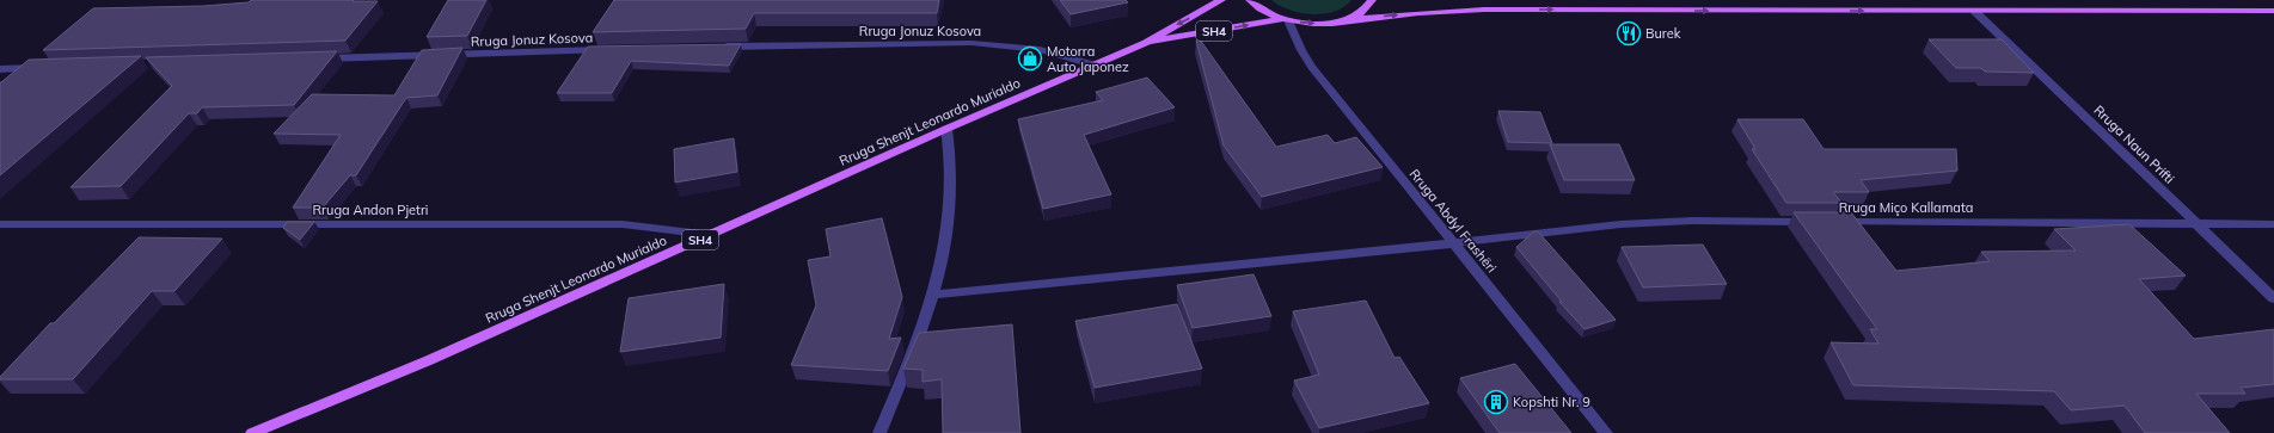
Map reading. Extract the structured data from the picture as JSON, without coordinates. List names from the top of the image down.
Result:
{
  "streets": {
    "main road": ["SH4", "Rruga Shenjt Leonardo Murialdo"],
    "street": [
      "Rruga Jonuz Kosova",
      "Rruga Naun Prifti",
      "Rruga Miço Kallamata",
      "Rruga Andon Pjetri",
      "Rruga Abdyl Frashëri"
    ]
  },
  "crossings": [
    ["Rruga Jonuz Kosova", "Rruga Shenjt Leonardo Murialdo"],
    ["SH4", "Rruga Shenjt Leonardo Murialdo"],
    ["SH4", "Rruga Naun Prifti"],
    ["SH4", "Rruga Abdyl Frashëri"],
    ["Rruga Shenjt Leonardo Murialdo", "Rruga Andon Pjetri"],
    ["Rruga Shenjt Leonardo Murialdo", "Rruga Abdyl Frashëri"],
    ["Rruga Naun Prifti", "Rruga Miço Kallamata"],
    ["Rruga Miço Kallamata", "Rruga Abdyl Frashëri"]
  ],
  "places": {
    "restaurant": ["Burek"],
    "shop": ["Motorra Auto Japonez"],
    "building": ["Kopshti Nr. 9"]
  }
}
